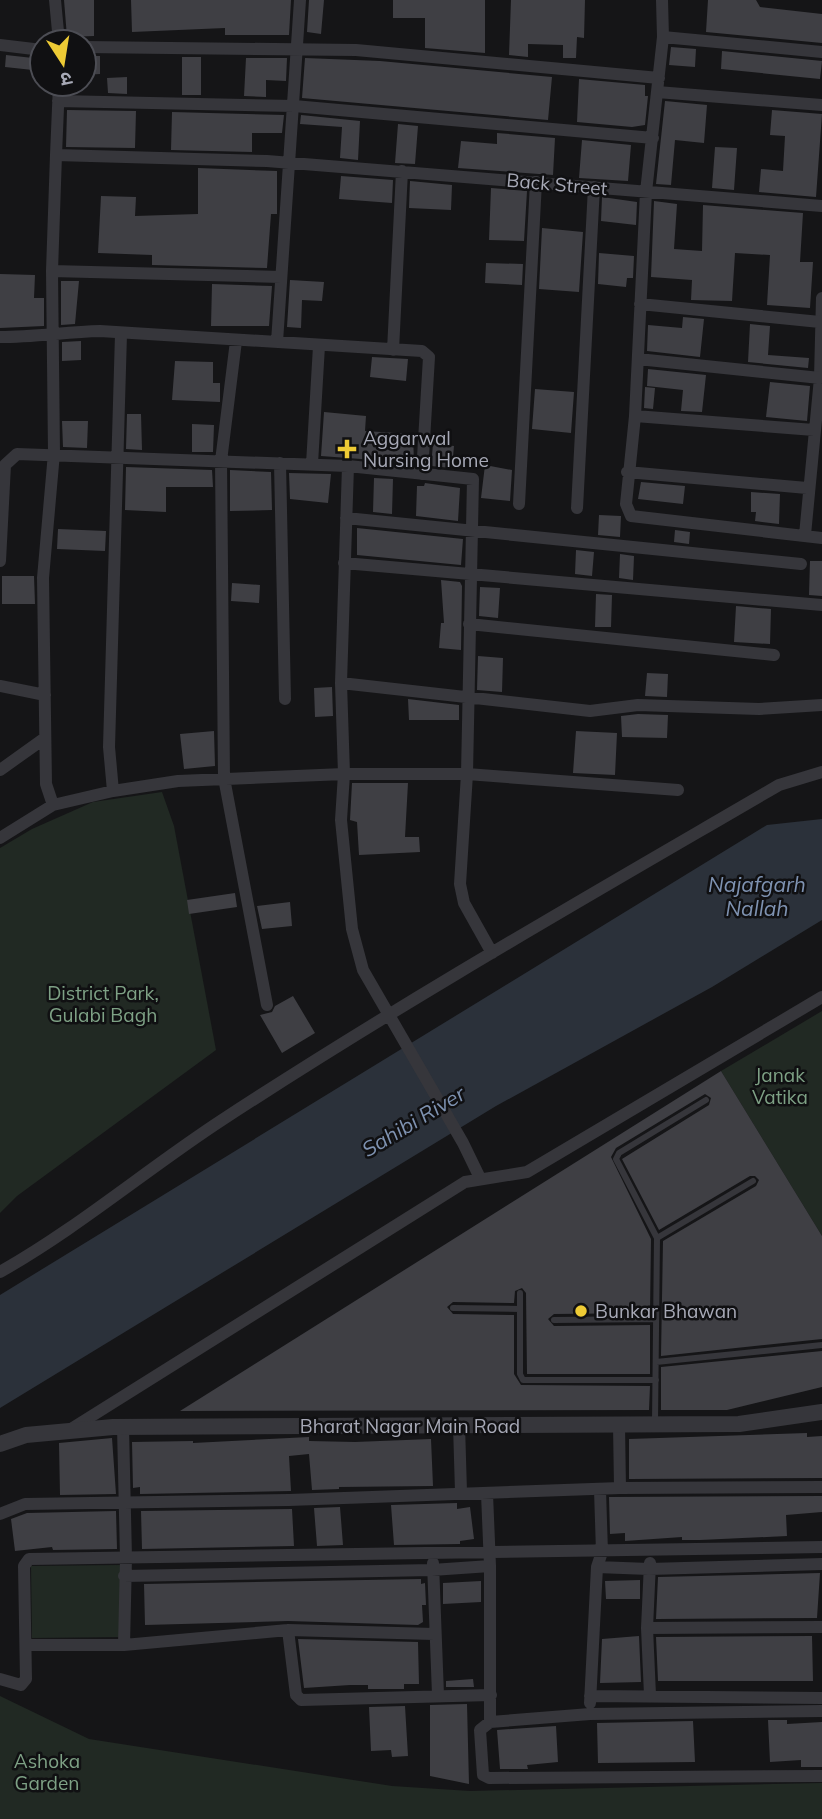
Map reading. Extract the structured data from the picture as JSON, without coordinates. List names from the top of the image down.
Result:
{
  "streets": {
    "street": ["Back Street", "Bharat Nagar Main Road"]
  },
  "water": ["Najafgarh Nallah", "Sahibi River"],
  "parks": ["District Park, Gulabi Bagh", "Janak Vatika", "Ashoka Garden"],
  "places": {
    "health": ["Aggarwal Nursing Home"],
    "other": ["Bunkar Bhawan"]
  },
  "north": "bottom"
}
